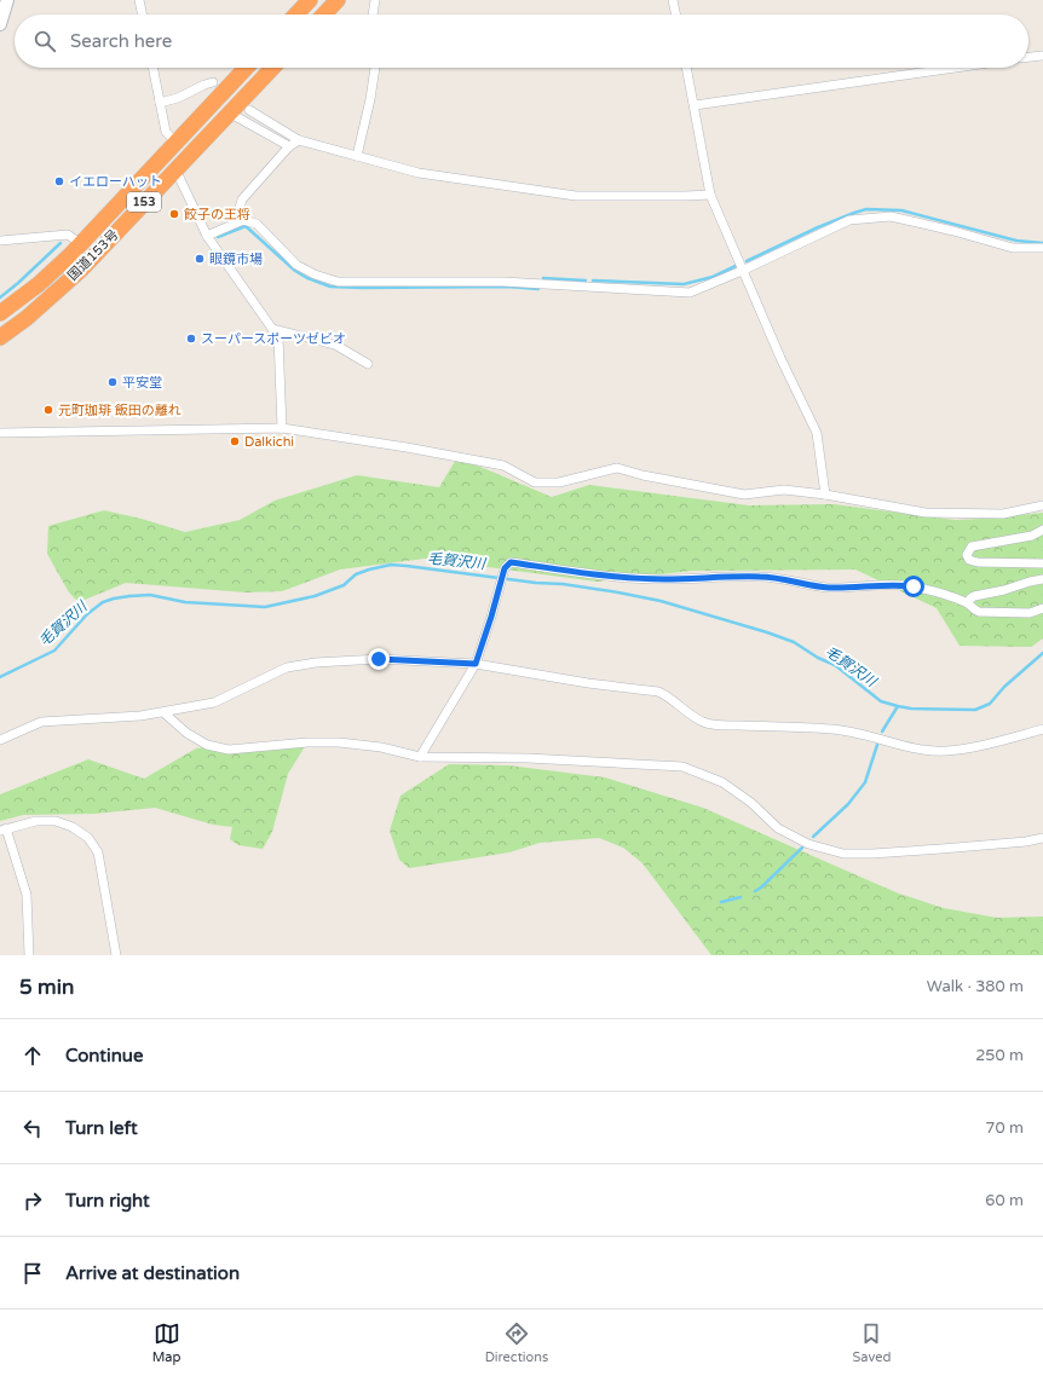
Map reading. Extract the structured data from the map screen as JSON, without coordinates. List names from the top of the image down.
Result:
{
  "streets": {
    "highway": ["153", "国道153号"]
  },
  "water": ["毛賀沢川"],
  "places": [
    "イエローハット",
    "餃子の王将",
    "眼鏡市場",
    "スーパースポーツゼビオ",
    "平安堂",
    "元町珈琲 飯田の離れ",
    "Dalkichi"
  ],
  "page": {
    "search": "Search here",
    "heading": ["5 min", "Walk · 380 m"],
    "list": [
      ["Continue", "250 m"],
      ["Turn left", "70 m"],
      ["Turn right", "60 m"],
      "Arrive at destination"
    ],
    "nav": ["Map", "Directions", "Saved"]
  }
}
